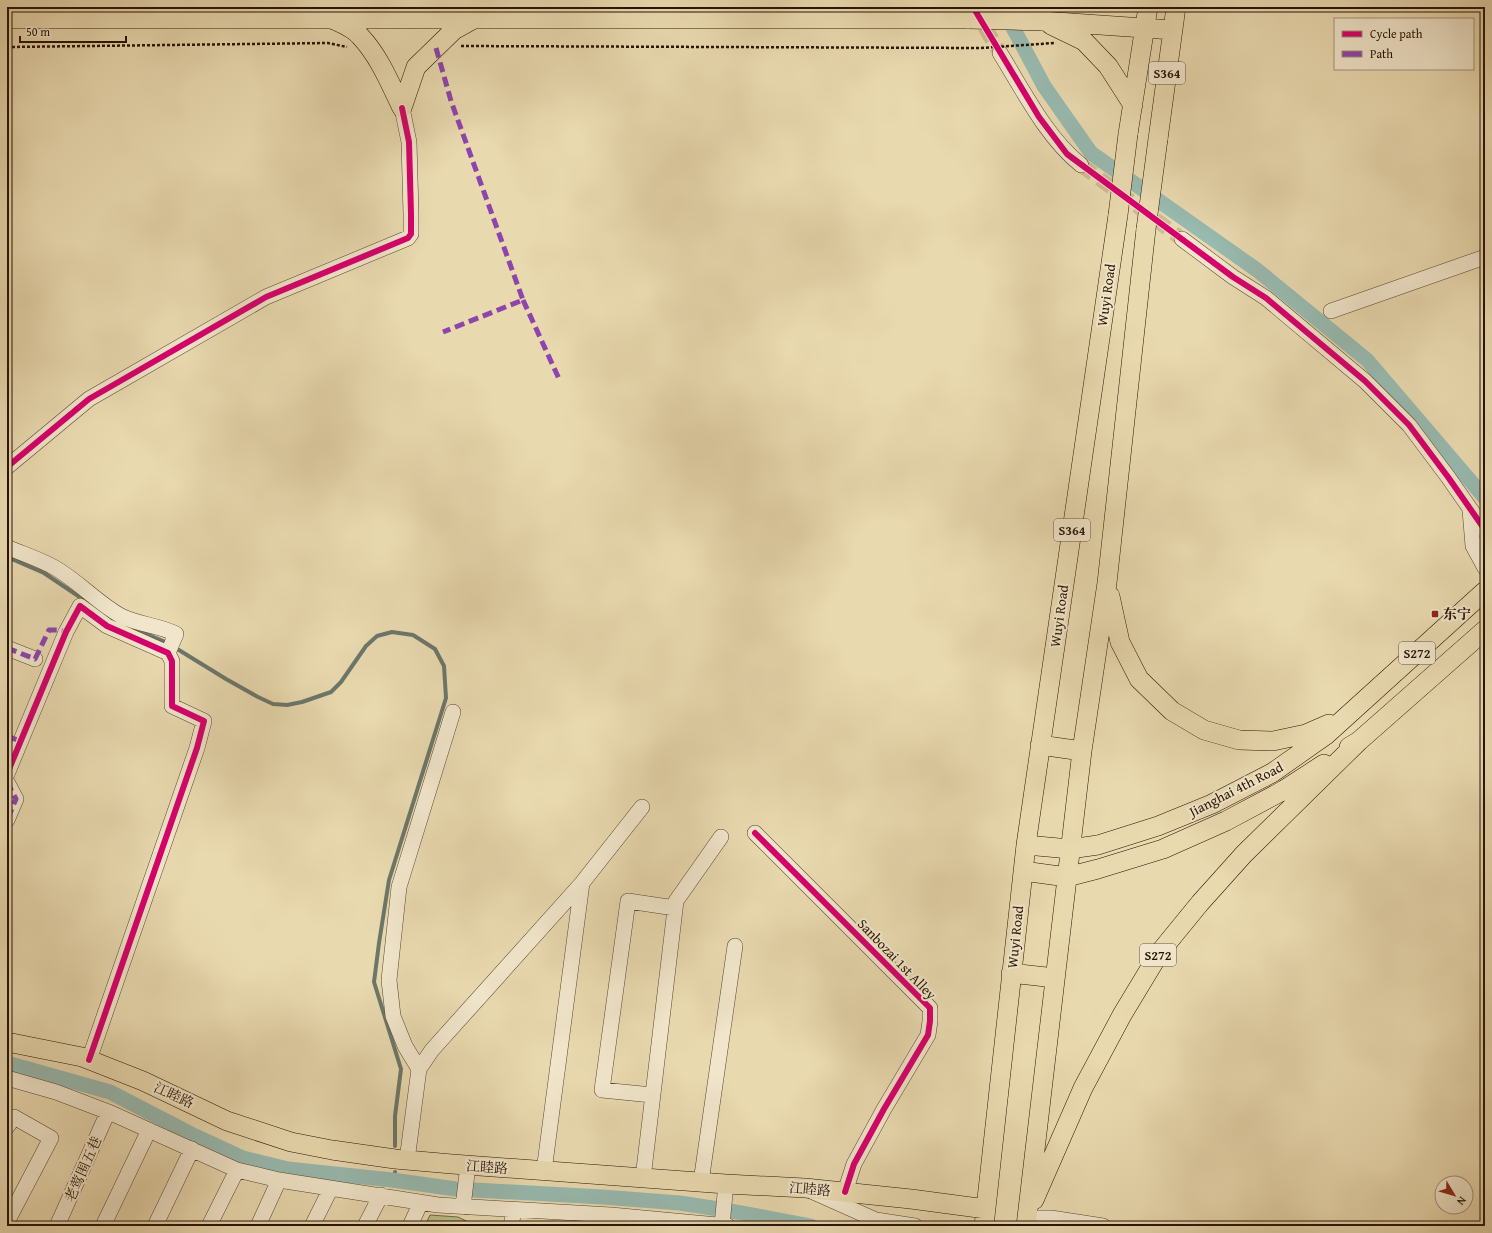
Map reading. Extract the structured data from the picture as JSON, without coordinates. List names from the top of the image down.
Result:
{
  "streets": {
    "main road": [
      "S364",
      "Wuyi Road",
      "S272",
      "Jianghai 4th Road",
      "江睦路"
    ],
    "street": ["Sanbozai 1st Alley", "老莺围五巷"]
  },
  "crossings": [
    ["S364", "Jianghai 4th Road"],
    ["Wuyi Road", "S272"],
    ["Wuyi Road", "Jianghai 4th Road"],
    ["Wuyi Road", "江睦路"],
    ["S272", "Jianghai 4th Road"],
    ["Sanbozai 1st Alley", "江睦路"]
  ],
  "places": {
    "transit": ["东宁"]
  },
  "legend": ["Cycle path", "Path"],
  "scale_bar": "50 m",
  "north": "bottom right"
}
